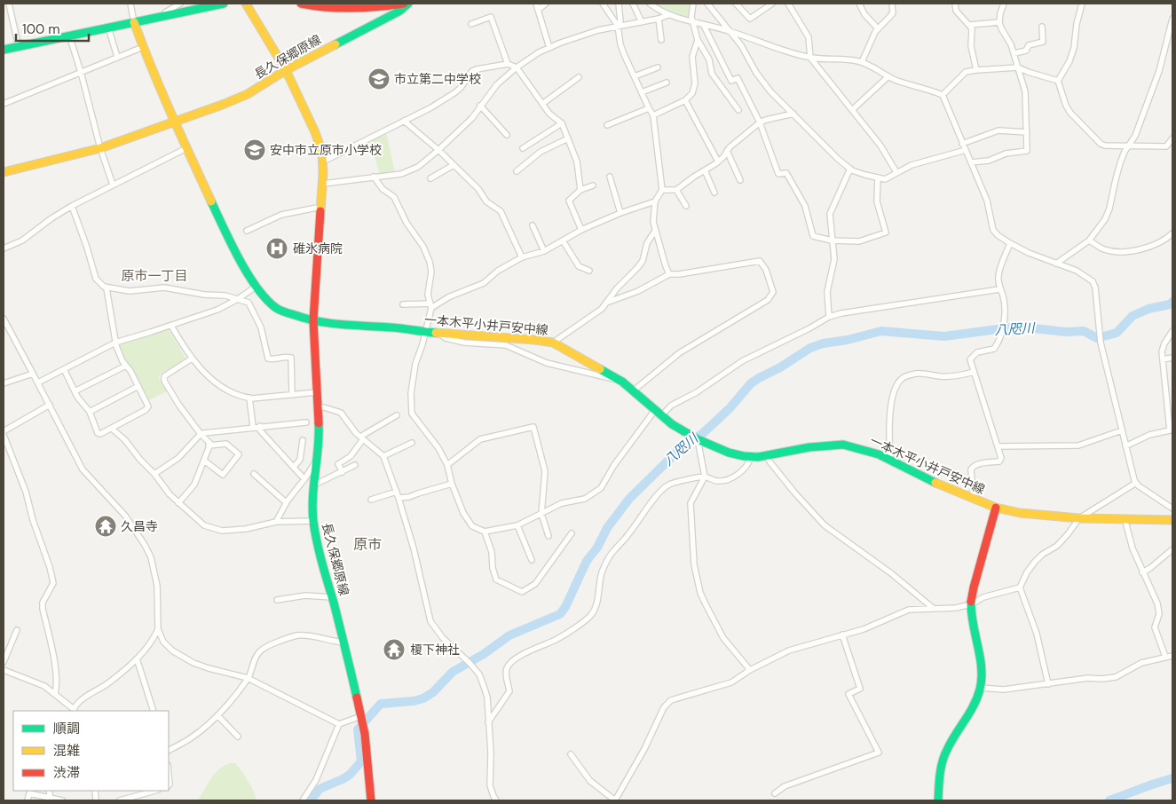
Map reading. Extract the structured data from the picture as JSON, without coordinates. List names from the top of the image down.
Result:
{
  "streets": {
    "main road": ["長久保郷原線", "一本木平小井戸安中線"]
  },
  "crossings": [
    ["長久保郷原線", "一本木平小井戸安中線"]
  ],
  "districts": ["原市一丁目", "原市"],
  "water": ["八咫川"],
  "places": {
    "school or university": ["市立第二中学校", "安中市立原市小学校"],
    "hospital": ["碓氷病院"],
    "temple": ["久昌寺", "榎下神社"]
  },
  "legend": ["順調", "混雑", "渋滞"],
  "scale_bar": "100 m"
}
